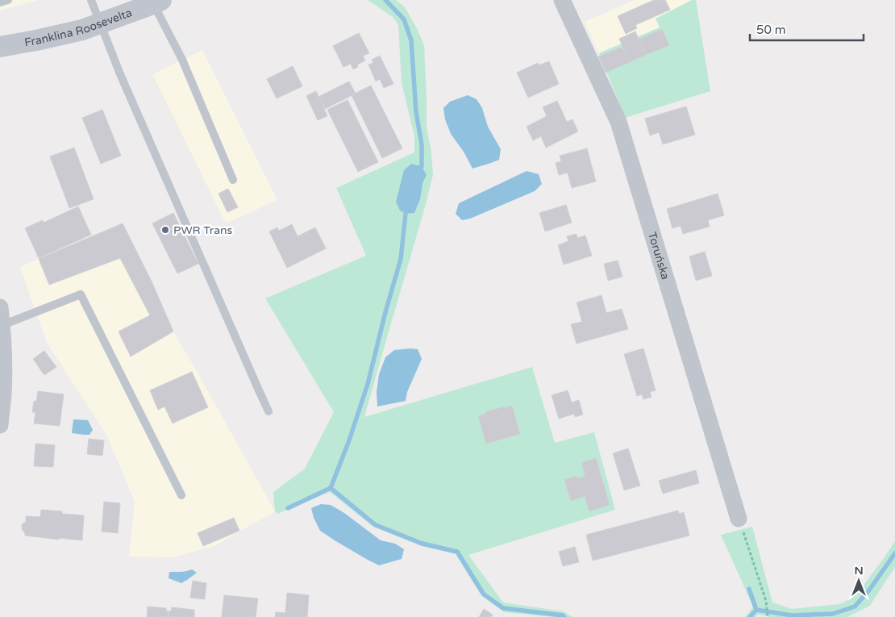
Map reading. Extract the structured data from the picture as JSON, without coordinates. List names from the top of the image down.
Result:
{
  "streets": {
    "street": ["Franklina Roosevelta", "Toruńska"]
  },
  "places": ["PWR Trans"],
  "scale_bar": "50 m",
  "north": "top"
}
